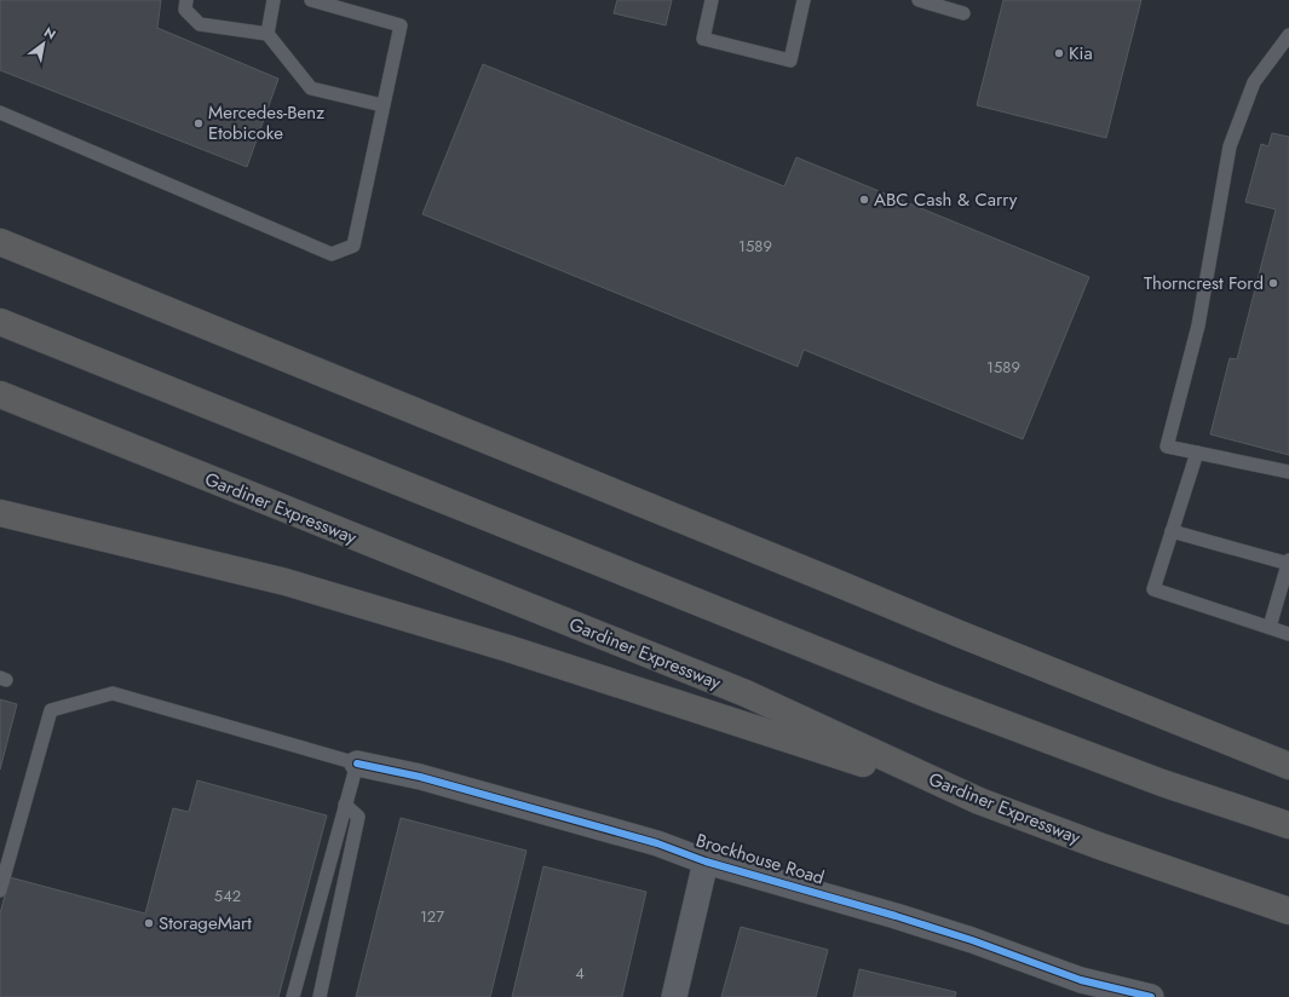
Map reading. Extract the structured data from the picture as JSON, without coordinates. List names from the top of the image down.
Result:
{
  "streets": {
    "highway": ["Gardiner Expressway"],
    "street": ["Brockhouse Road"]
  },
  "places": [
    "Kia",
    "Mercedes-Benz Etobicoke",
    "ABC Cash & Carry",
    "Thorncrest Ford",
    "StorageMart"
  ],
  "house_numbers": [
    "1589",
    "1589",
    "542",
    "127",
    "4"
  ],
  "north": "top right"
}
